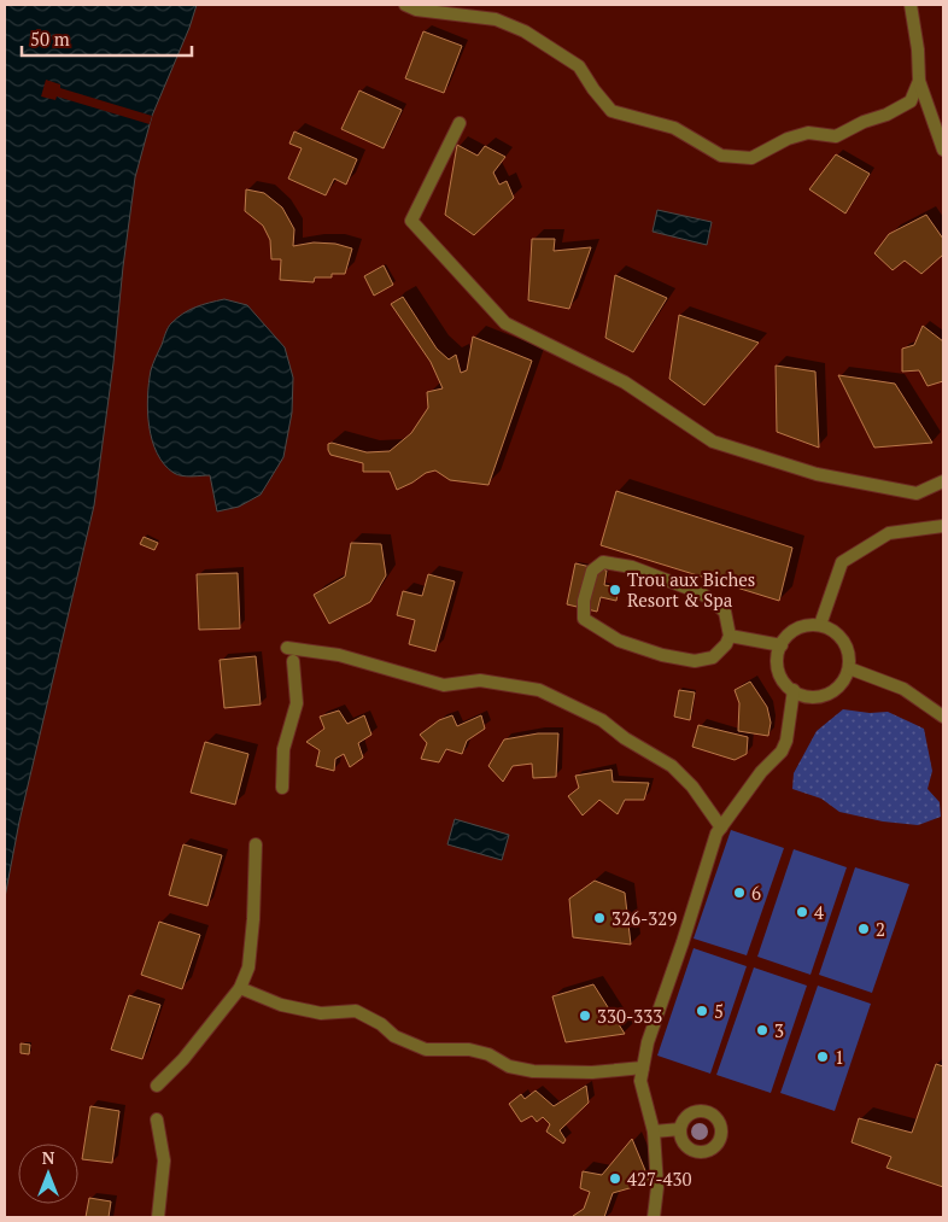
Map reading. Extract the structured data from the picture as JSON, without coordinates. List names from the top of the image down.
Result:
{
  "places": [
    "Trou aux Biches Resort & Spa",
    "6",
    "4",
    "326-329",
    "2",
    "5",
    "330-333",
    "3",
    "1",
    "427-430"
  ],
  "scale_bar": "50 m",
  "north": "top"
}
